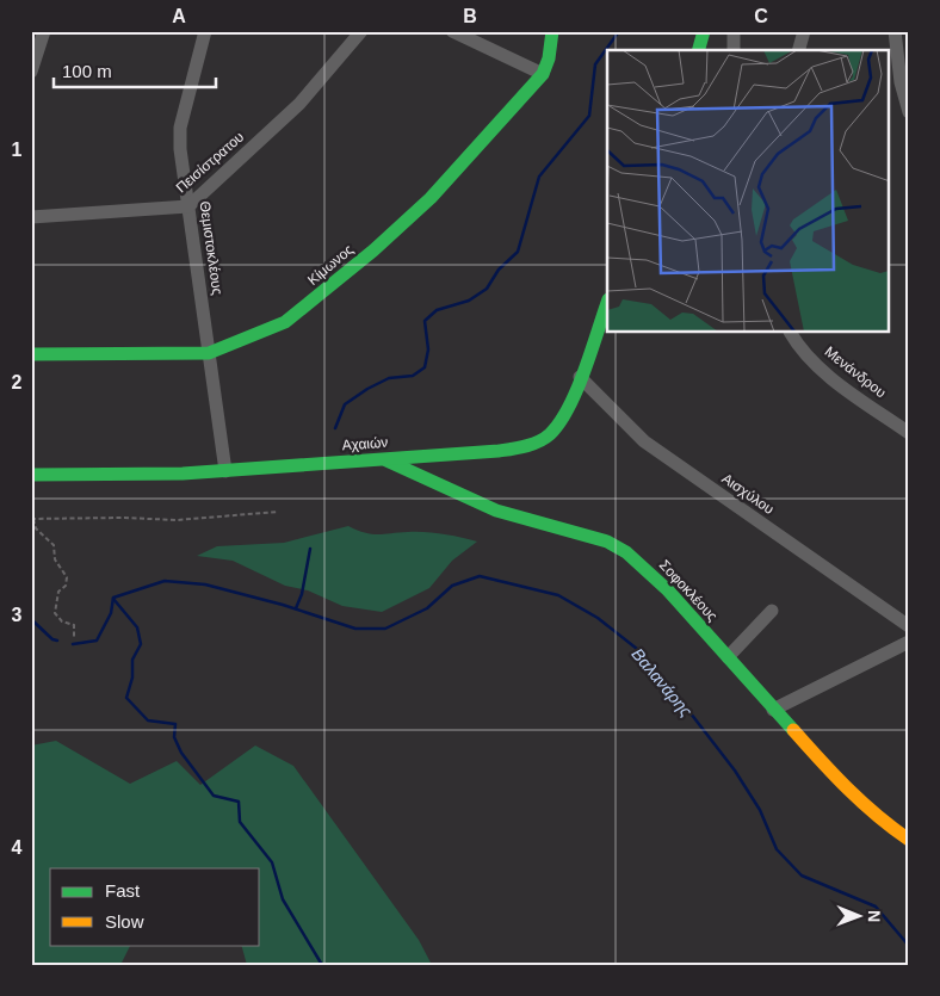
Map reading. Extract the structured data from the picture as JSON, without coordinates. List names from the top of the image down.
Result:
{
  "streets": {
    "street": [
      "Πεισίστρατου",
      "Θεμιστοκλέους",
      "Κίμωνος",
      "Μενάνδρου",
      "Αχαιών",
      "Αισχύλου",
      "Σοφοκλέους"
    ]
  },
  "crossings": [
    ["Πεισίστρατου", "Θεμιστοκλέους"],
    ["Θεμιστοκλέους", "Κίμωνος"],
    ["Θεμιστοκλέους", "Αχαιών"],
    ["Αχαιών", "Αισχύλου"],
    ["Αχαιών", "Σοφοκλέους"]
  ],
  "water": ["Βαλανάρης"],
  "legend": ["Fast", "Slow"],
  "scale_bar": "100 m",
  "north": "right",
  "grid": {
    "columns": ["A", "B", "C"],
    "rows": [
      "1",
      "2",
      "3",
      "4"
    ]
  }
}
